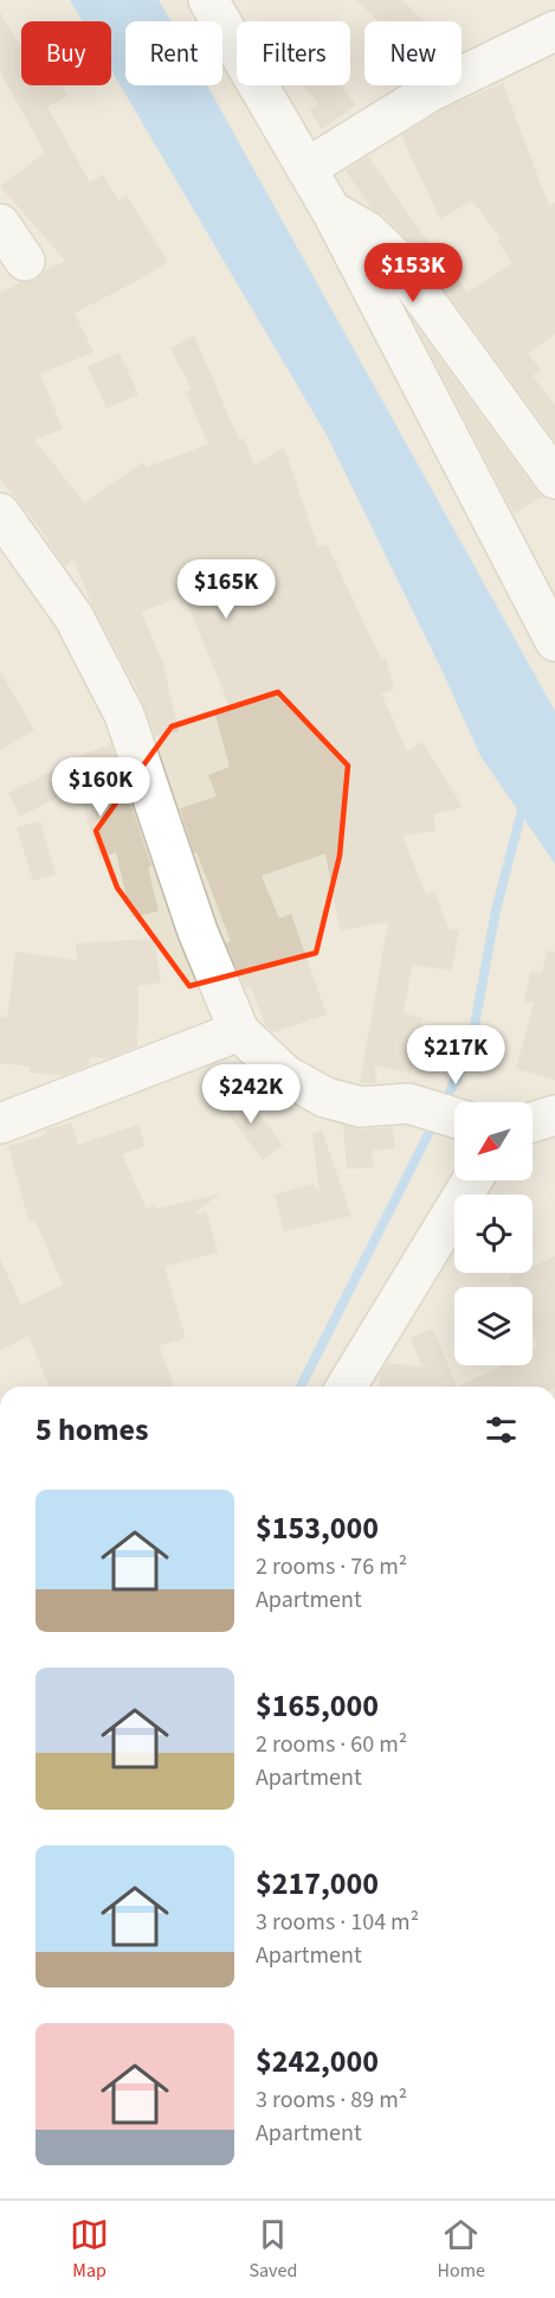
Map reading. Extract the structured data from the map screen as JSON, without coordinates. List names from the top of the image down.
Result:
{
  "north": "bottom left",
  "page": {
    "chip": [
      "Buy",
      "Rent",
      "Filters",
      "New"
    ],
    "price": [
      "$153K",
      "$165K",
      "$160K",
      "$217K",
      "$242K"
    ],
    "heading": "5 homes",
    "list": [
      {
        "name": "$153,000",
        "note": "2 rooms · 76 m² · Apartment"
      },
      {
        "name": "$165,000",
        "note": "2 rooms · 60 m² · Apartment"
      },
      {
        "name": "$217,000",
        "note": "3 rooms · 104 m² · Apartment"
      },
      {
        "name": "$242,000",
        "note": "3 rooms · 89 m² · Apartment"
      }
    ],
    "tabs": ["Map", "Saved", "Home"]
  }
}
